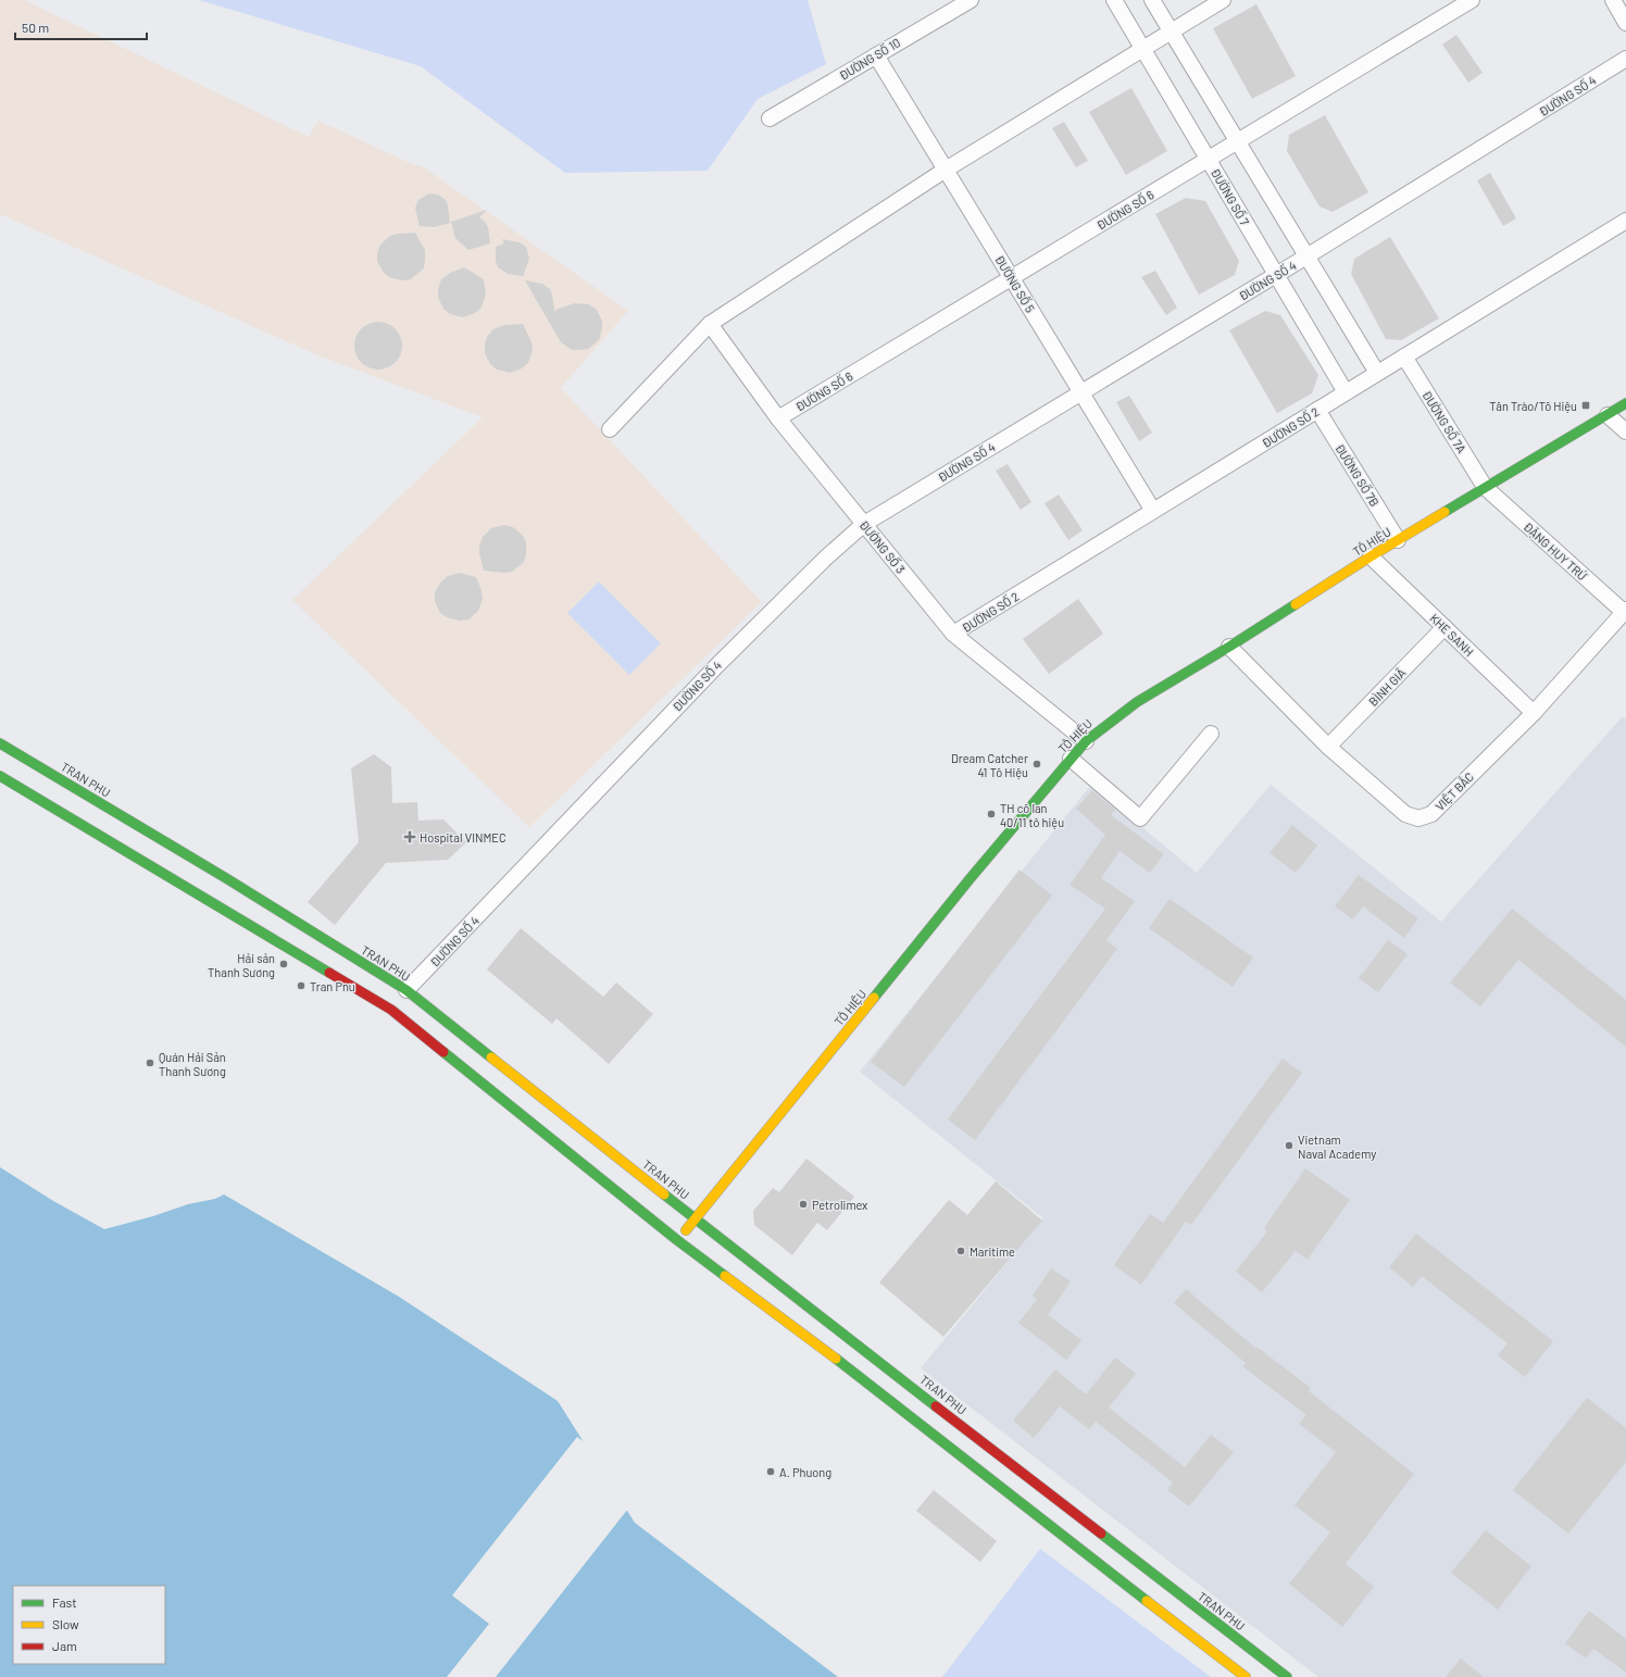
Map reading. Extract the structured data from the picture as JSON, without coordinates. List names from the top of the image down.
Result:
{
  "streets": {
    "main road": ["TÔ HIỆU", "TRAN PHU"],
    "street": [
      "ĐƯỜNG SỐ 10",
      "ĐƯỜNG SỐ 4",
      "ĐƯỜNG SỐ 7",
      "ĐƯỜNG SỐ 6",
      "ĐƯỜNG SỐ 5",
      "ĐƯỜNG SỐ 7A",
      "ĐƯỜNG SỐ 2",
      "ĐƯỜNG SỐ 7B",
      "ĐƯỜNG SỐ 3",
      "ĐẶNG HUY TRỨ",
      "KHE SANH",
      "BÌNH GIÃ",
      "VIỆT BẮC"
    ]
  },
  "crossings": [
    ["ĐƯỜNG SỐ 10", "ĐƯỜNG SỐ 5"],
    ["ĐƯỜNG SỐ 4", "ĐƯỜNG SỐ 7"],
    ["ĐƯỜNG SỐ 4", "ĐƯỜNG SỐ 5"],
    ["ĐƯỜNG SỐ 4", "ĐƯỜNG SỐ 3"],
    ["ĐƯỜNG SỐ 4", "TRAN PHU"],
    ["ĐƯỜNG SỐ 7", "ĐƯỜNG SỐ 6"],
    ["ĐƯỜNG SỐ 7", "ĐƯỜNG SỐ 2"],
    ["ĐƯỜNG SỐ 6", "ĐƯỜNG SỐ 5"],
    ["ĐƯỜNG SỐ 6", "ĐƯỜNG SỐ 3"],
    ["ĐƯỜNG SỐ 5", "ĐƯỜNG SỐ 2"],
    ["ĐƯỜNG SỐ 7A", "ĐƯỜNG SỐ 2"],
    ["ĐƯỜNG SỐ 7A", "TÔ HIỆU"],
    ["ĐƯỜNG SỐ 7A", "ĐẶNG HUY TRỨ"],
    ["ĐƯỜNG SỐ 2", "ĐƯỜNG SỐ 7B"],
    ["ĐƯỜNG SỐ 2", "ĐƯỜNG SỐ 3"],
    ["ĐƯỜNG SỐ 7B", "TÔ HIỆU"],
    ["TÔ HIỆU", "ĐƯỜNG SỐ 3"],
    ["TÔ HIỆU", "ĐẶNG HUY TRỨ"],
    ["TÔ HIỆU", "KHE SANH"],
    ["TÔ HIỆU", "TRAN PHU"],
    ["TÔ HIỆU", "VIỆT BẮC"],
    ["ĐẶNG HUY TRỨ", "VIỆT BẮC"],
    ["KHE SANH", "BÌNH GIÃ"],
    ["KHE SANH", "VIỆT BẮC"],
    ["BÌNH GIÃ", "VIỆT BẮC"]
  ],
  "places": {
    "transit": ["Tân Trào/Tô Hiệu"],
    "other": [
      "Dream Catcher 41 Tô Hiệu",
      "TH cô lan 40/11 tô hiệu",
      "Hải sản Thanh Sương",
      "Tran Pnu",
      "Quán Hải Sản Thanh Sương",
      "Vietnam Naval Academy",
      "Petrolimex",
      "Maritime",
      "A. Phuong"
    ],
    "health": ["Hospital VINMEC"]
  },
  "legend": ["Fast", "Slow", "Jam"],
  "scale_bar": "50 m"
}
